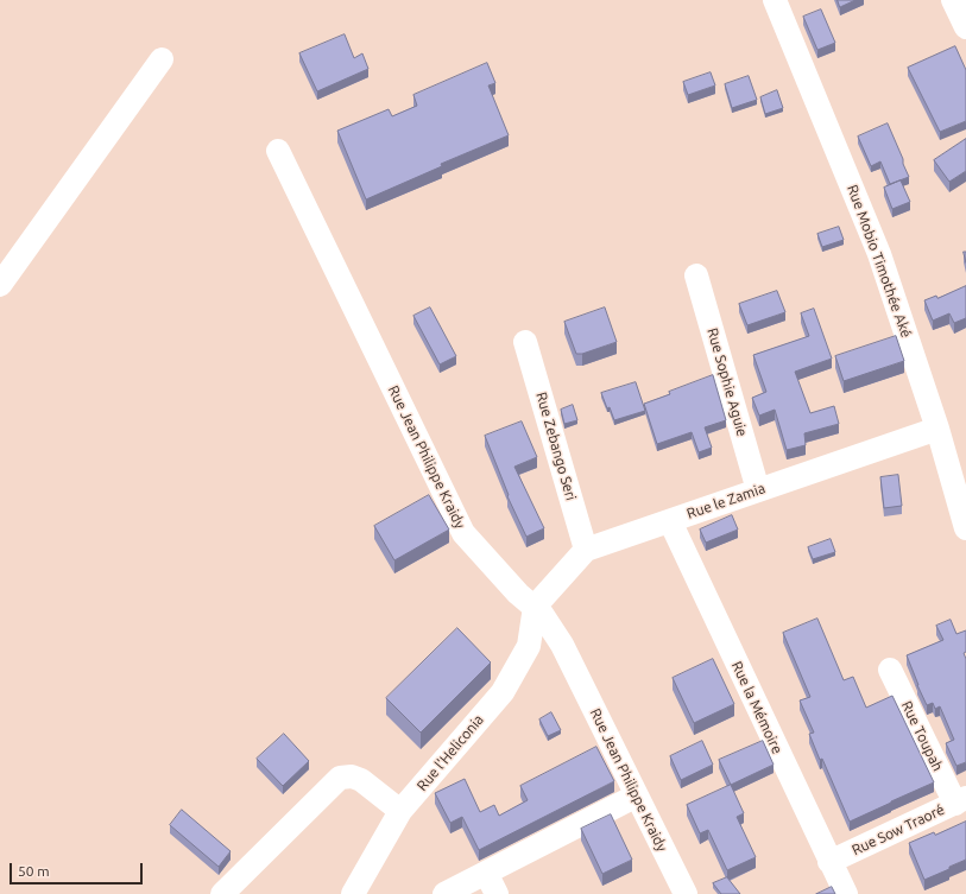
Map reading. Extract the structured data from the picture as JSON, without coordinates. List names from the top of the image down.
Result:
{
  "streets": {
    "street": [
      "Rue Mobio Timothée Aké",
      "Rue Sophie Aguie",
      "Rue Zebango Seri",
      "Rue Jean Philippe Kraidy",
      "Rue le Zamia",
      "Rue la Mémoire",
      "Rue Toupah",
      "Rue l'Heliconia",
      "Rue Sow Traoré"
    ]
  },
  "crossings": [
    ["Rue Mobio Timothée Aké", "Rue le Zamia"],
    ["Rue Sophie Aguie", "Rue le Zamia"],
    ["Rue Zebango Seri", "Rue le Zamia"],
    ["Rue Jean Philippe Kraidy", "Rue le Zamia"],
    ["Rue Jean Philippe Kraidy", "Rue l'Heliconia"],
    ["Rue le Zamia", "Rue la Mémoire"],
    ["Rue le Zamia", "Rue l'Heliconia"],
    ["Rue la Mémoire", "Rue Sow Traoré"],
    ["Rue Toupah", "Rue Sow Traoré"]
  ],
  "scale_bar": "50 m"
}
